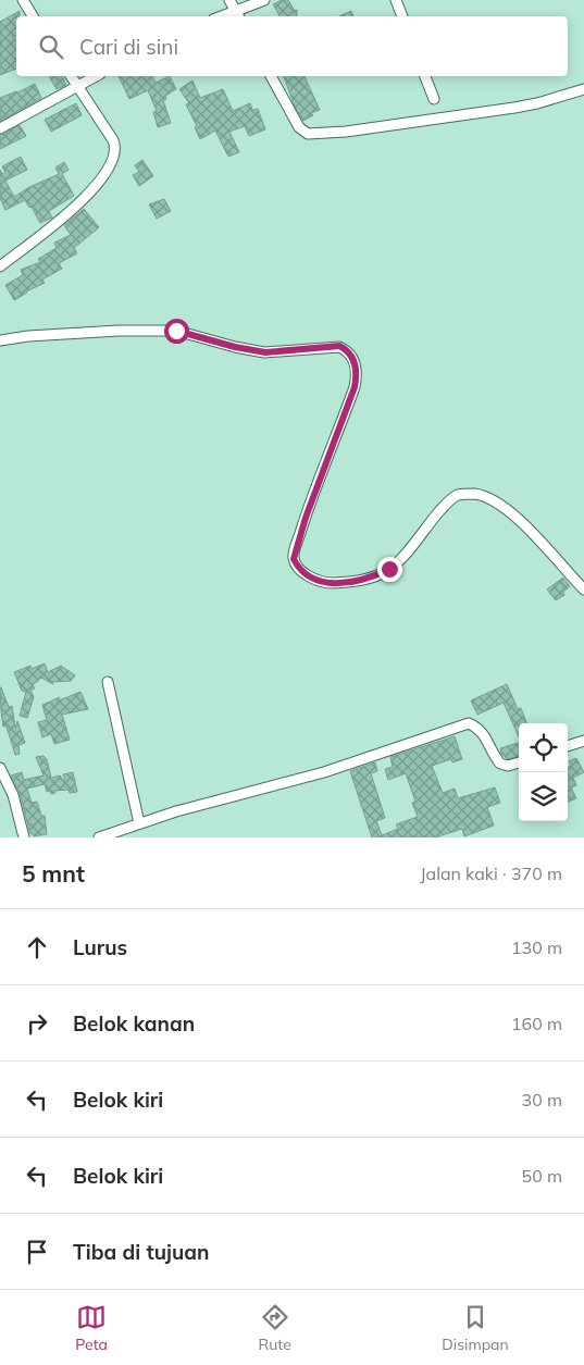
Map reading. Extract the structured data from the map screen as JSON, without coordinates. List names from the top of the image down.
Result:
{
  "page": {
    "search": "Cari di sini",
    "heading": ["5 mnt", "Jalan kaki · 370 m"],
    "list": [
      ["Lurus", "130 m"],
      ["Belok kanan", "160 m"],
      ["Belok kiri", "30 m"],
      ["Belok kiri", "50 m"],
      "Tiba di tujuan"
    ],
    "nav": ["Peta", "Rute", "Disimpan"]
  }
}
